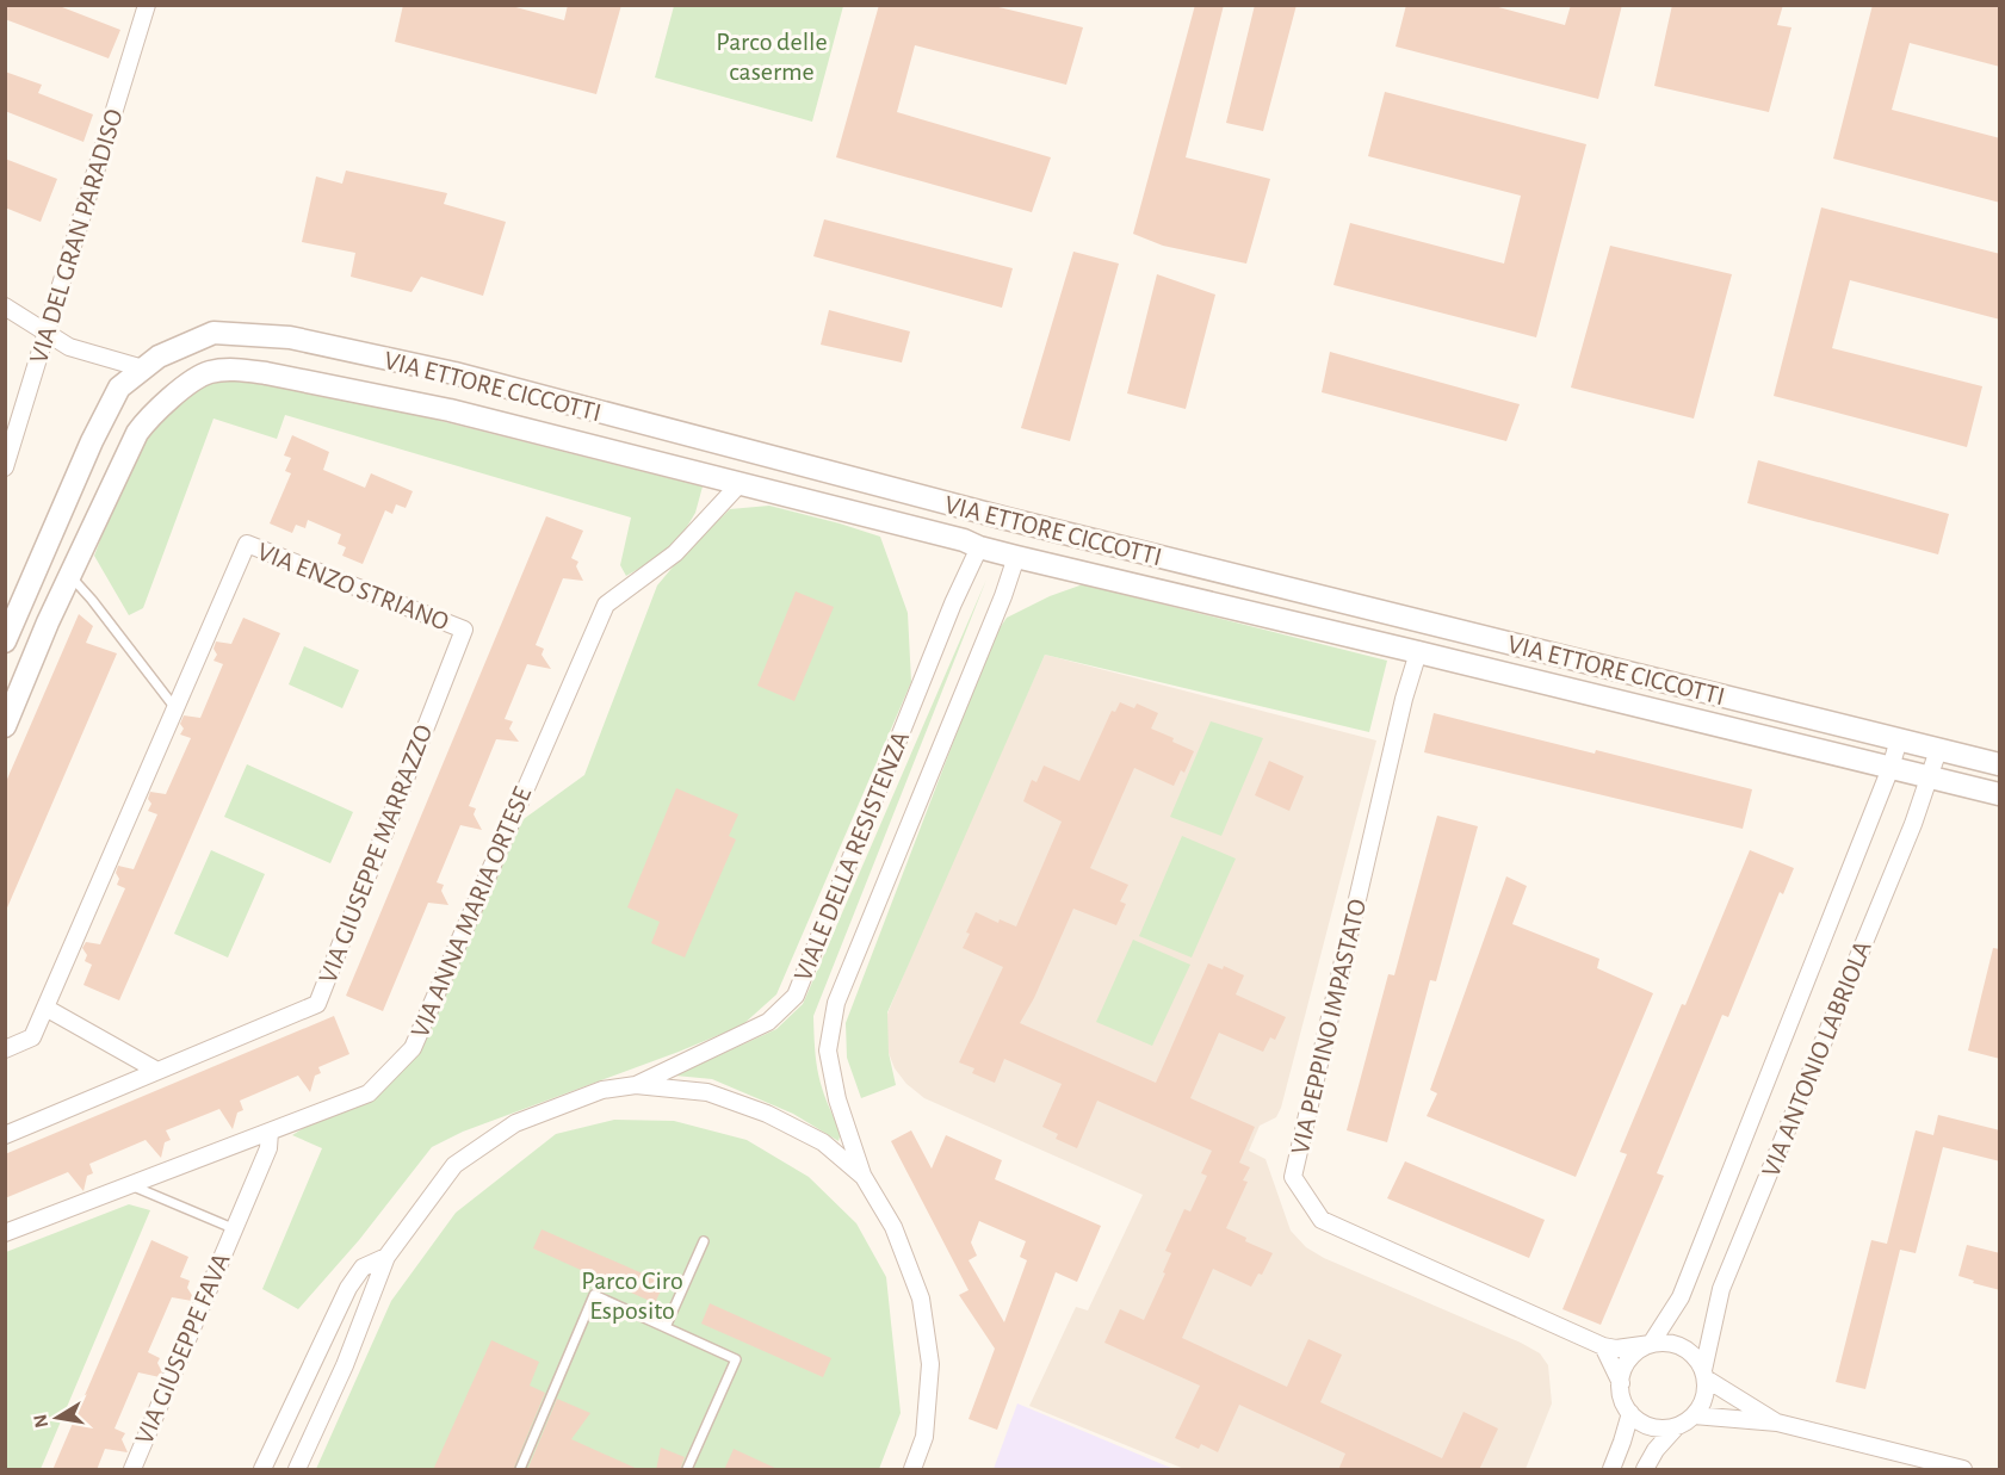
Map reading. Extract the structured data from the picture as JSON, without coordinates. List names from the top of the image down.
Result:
{
  "streets": {
    "street": [
      "VIA DEL GRAN PARADISO",
      "VIA ETTORE CICCOTTI",
      "VIA ENZO STRIANO",
      "VIA GIUSEPPE MARRAZZO",
      "VIALE DELLA RESISTENZA",
      "VIA ANNA MARIA ORTESE",
      "VIA PEPPINO IMPASTATO",
      "VIA ANTONIO LABRIOLA",
      "VIA GIUSEPPE FAVA"
    ]
  },
  "crossings": [
    ["VIA ETTORE CICCOTTI", "VIALE DELLA RESISTENZA"],
    ["VIA ETTORE CICCOTTI", "VIA ANNA MARIA ORTESE"],
    ["VIA ETTORE CICCOTTI", "VIA PEPPINO IMPASTATO"],
    ["VIA ETTORE CICCOTTI", "VIA ANTONIO LABRIOLA"],
    ["VIA ENZO STRIANO", "VIA GIUSEPPE MARRAZZO"],
    ["VIA ANNA MARIA ORTESE", "VIA GIUSEPPE FAVA"],
    ["VIA PEPPINO IMPASTATO", "VIA ANTONIO LABRIOLA"]
  ],
  "parks": ["Parco delle caserme", "Parco Ciro Esposito"],
  "north": "left"
}
